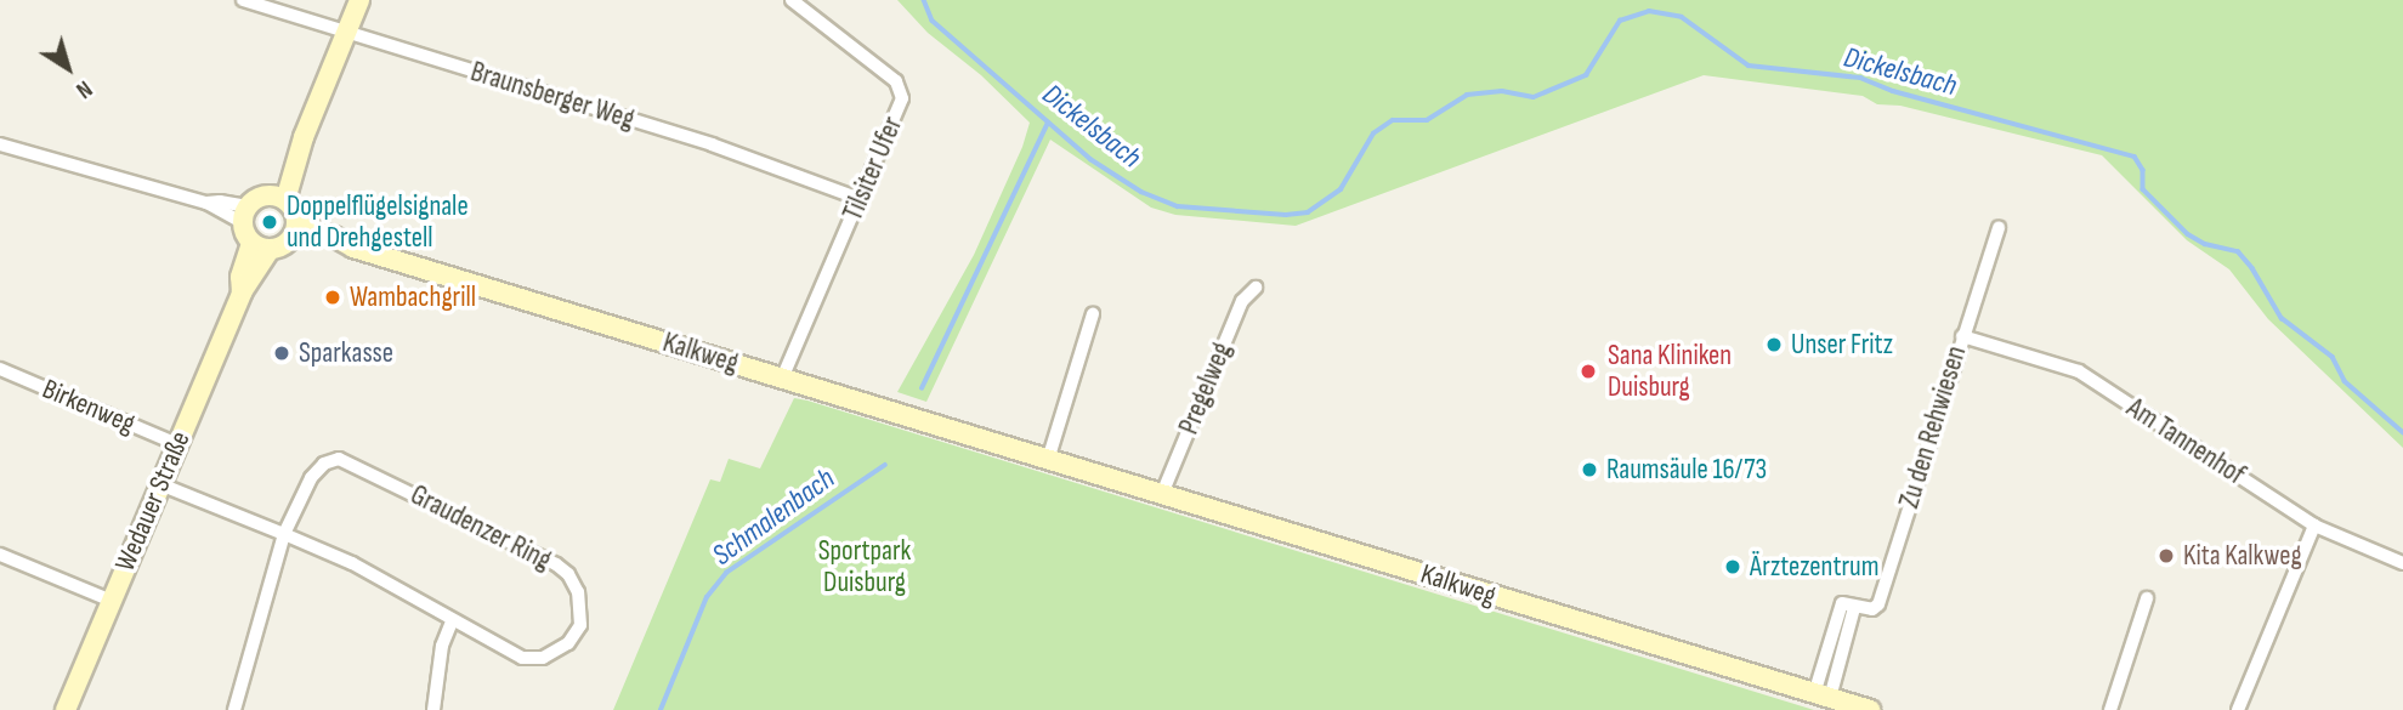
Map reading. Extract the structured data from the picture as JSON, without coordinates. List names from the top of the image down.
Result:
{
  "streets": {
    "street": [
      "Braunsberger Weg",
      "Tilsiter Ufer",
      "Kalkweg",
      "Pregelweg",
      "Birkenweg",
      "Zu den Rehwiesen",
      "Am Tannenhof",
      "Wedauer Straße",
      "Graudenzer Ring"
    ]
  },
  "crossings": [
    ["Braunsberger Weg", "Tilsiter Ufer"],
    ["Tilsiter Ufer", "Kalkweg"],
    ["Kalkweg", "Pregelweg"],
    ["Kalkweg", "Zu den Rehwiesen"],
    ["Kalkweg", "Wedauer Straße"],
    ["Birkenweg", "Wedauer Straße"],
    ["Zu den Rehwiesen", "Am Tannenhof"]
  ],
  "water": ["Dickelsbach", "Schmalenbach"],
  "parks": ["Sportpark Duisburg"],
  "places": [
    "Doppelflügelsignale und Drehgestell",
    "Wambachgrill",
    "Unser Fritz",
    "Sparkasse",
    "Sana Kliniken Duisburg",
    "Raumsäule 16/73",
    "Kita Kalkweg",
    "Ärztezentrum"
  ],
  "north": "bottom right"
}
